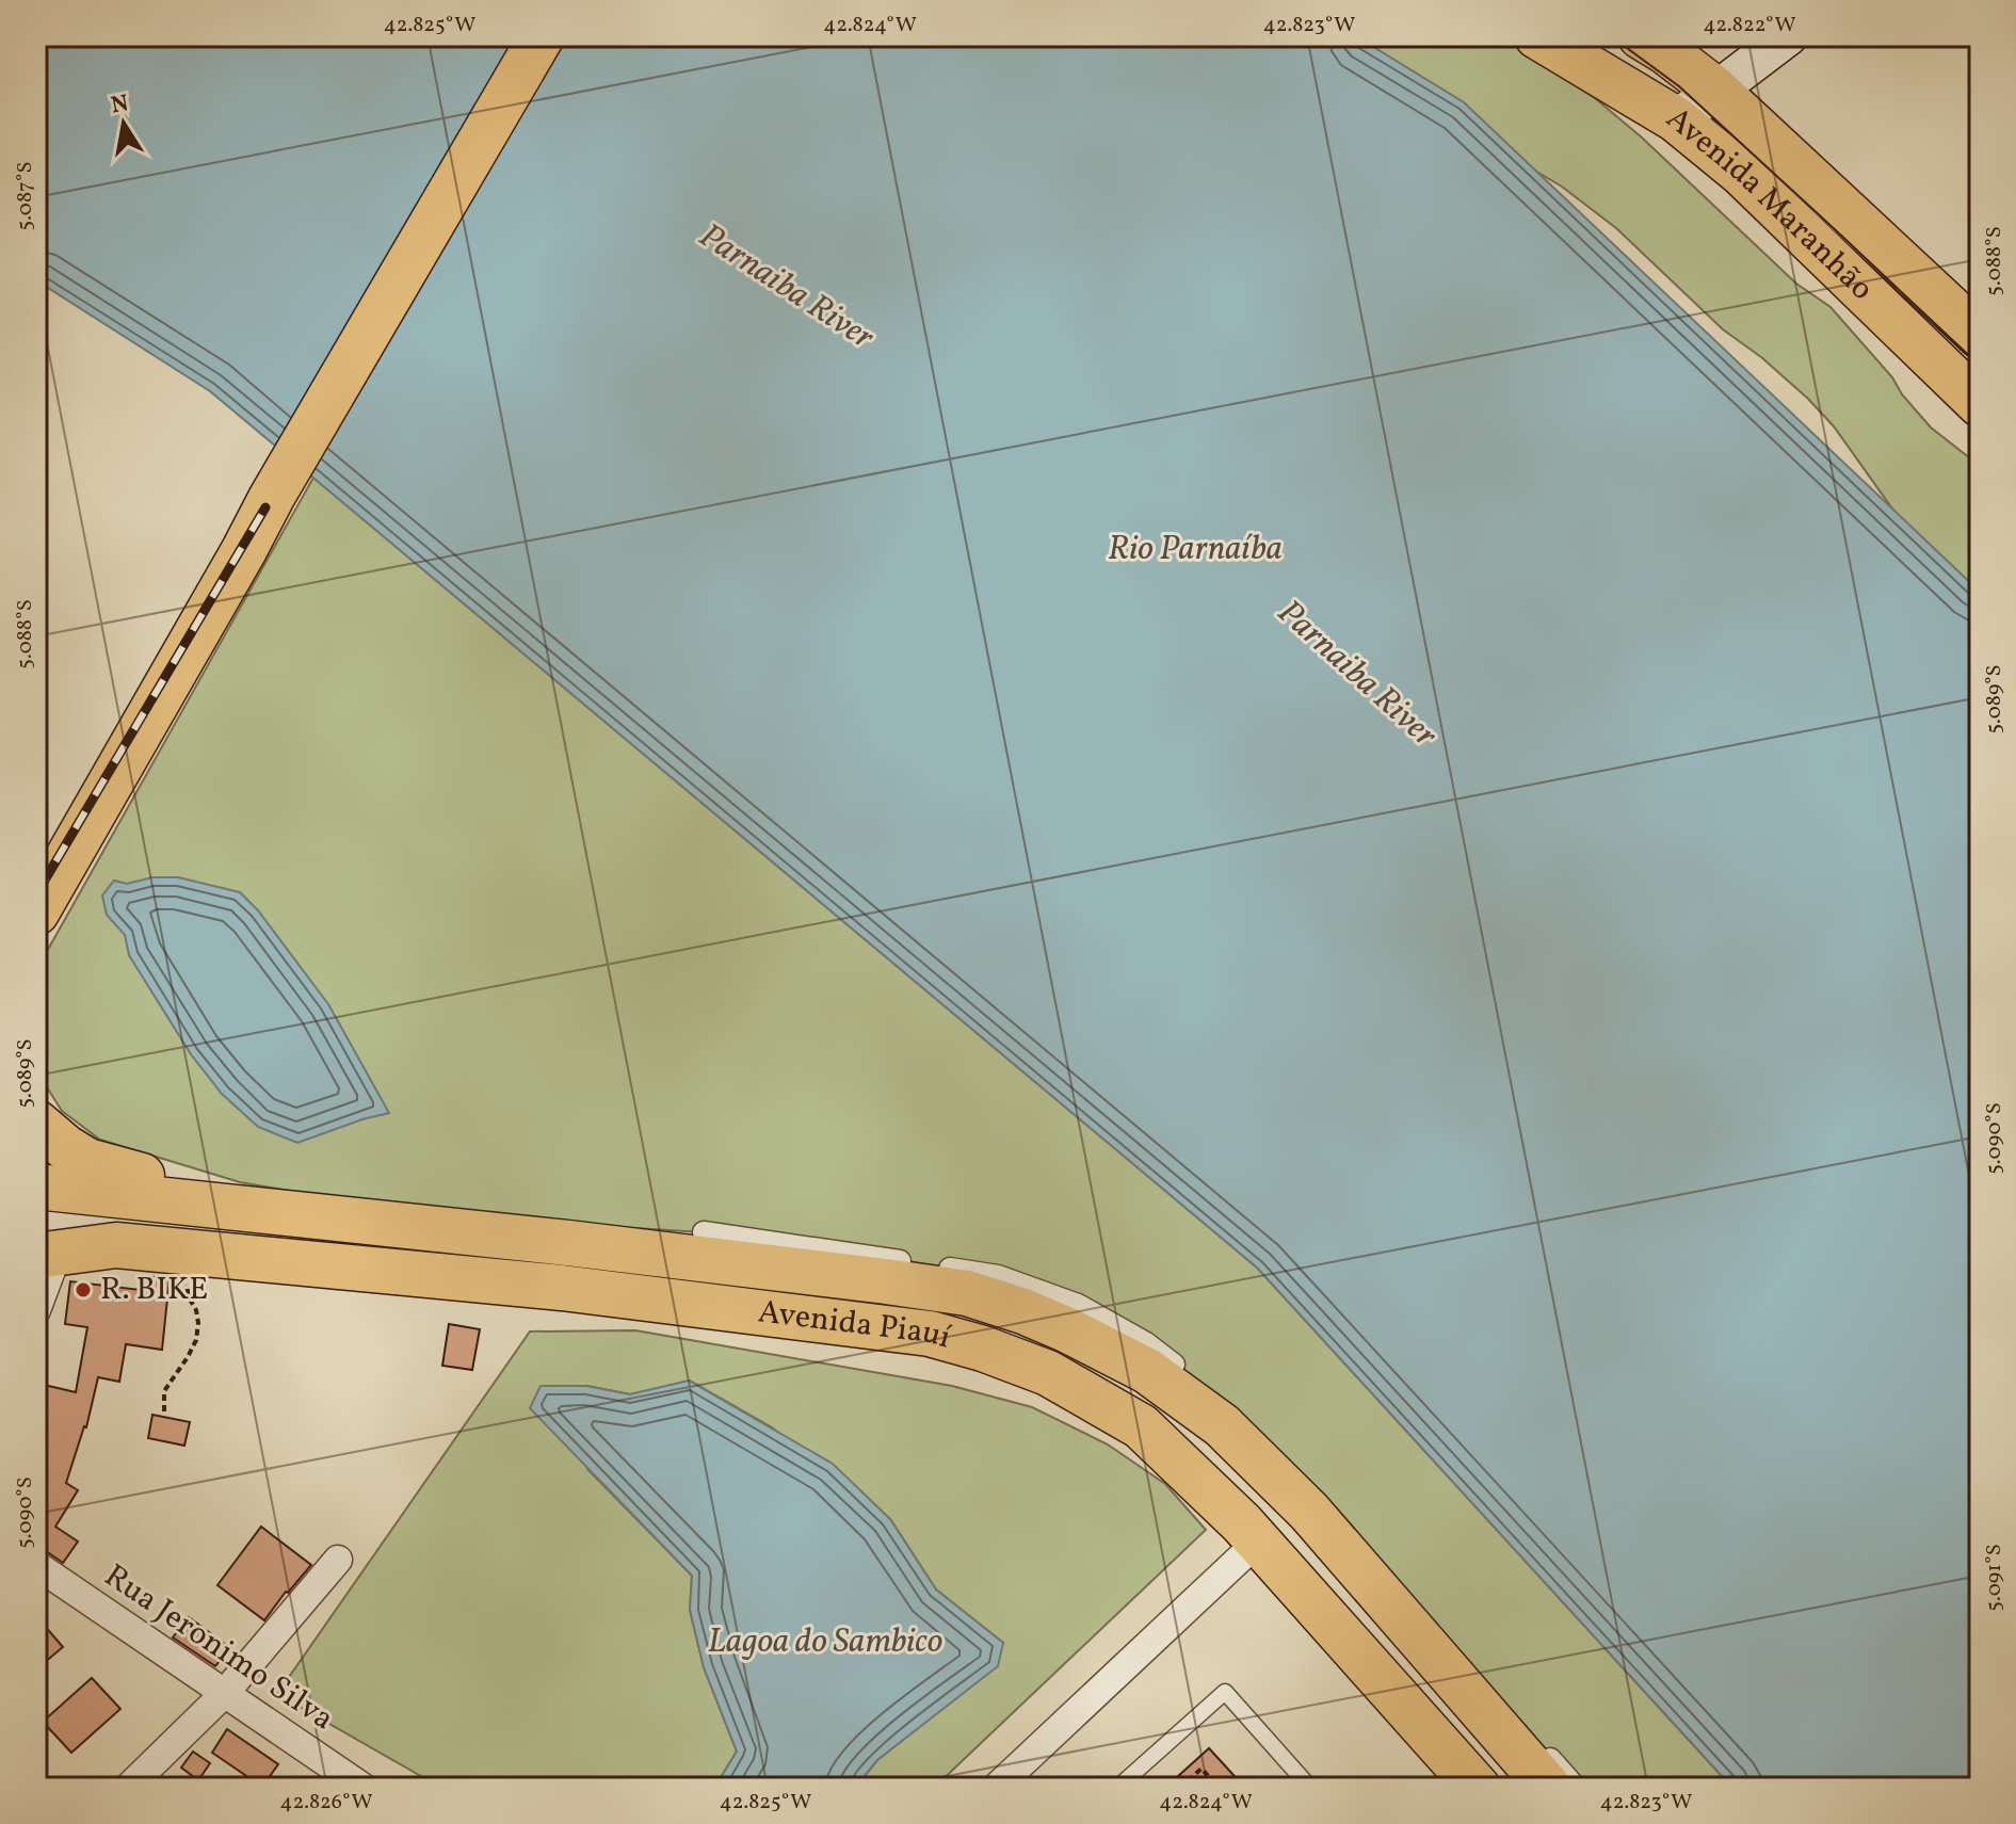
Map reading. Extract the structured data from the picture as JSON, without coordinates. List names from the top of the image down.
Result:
{
  "streets": {
    "main road": ["Avenida Maranhão", "Avenida Piauí"],
    "street": ["Rua Jeronimo Silva"]
  },
  "water": ["Parnaiba River", "Rio Parnaíba", "Lagoa do Sambico"],
  "places": ["R. BIKE"],
  "north": "top",
  "coordinates": [
    "42.825°W",
    "42.824°W",
    "42.823°W",
    "42.822°W",
    "5.087°S",
    "5.088°S",
    "5.089°S",
    "5.090°S",
    "5.091°S",
    "42.826°W"
  ]
}
